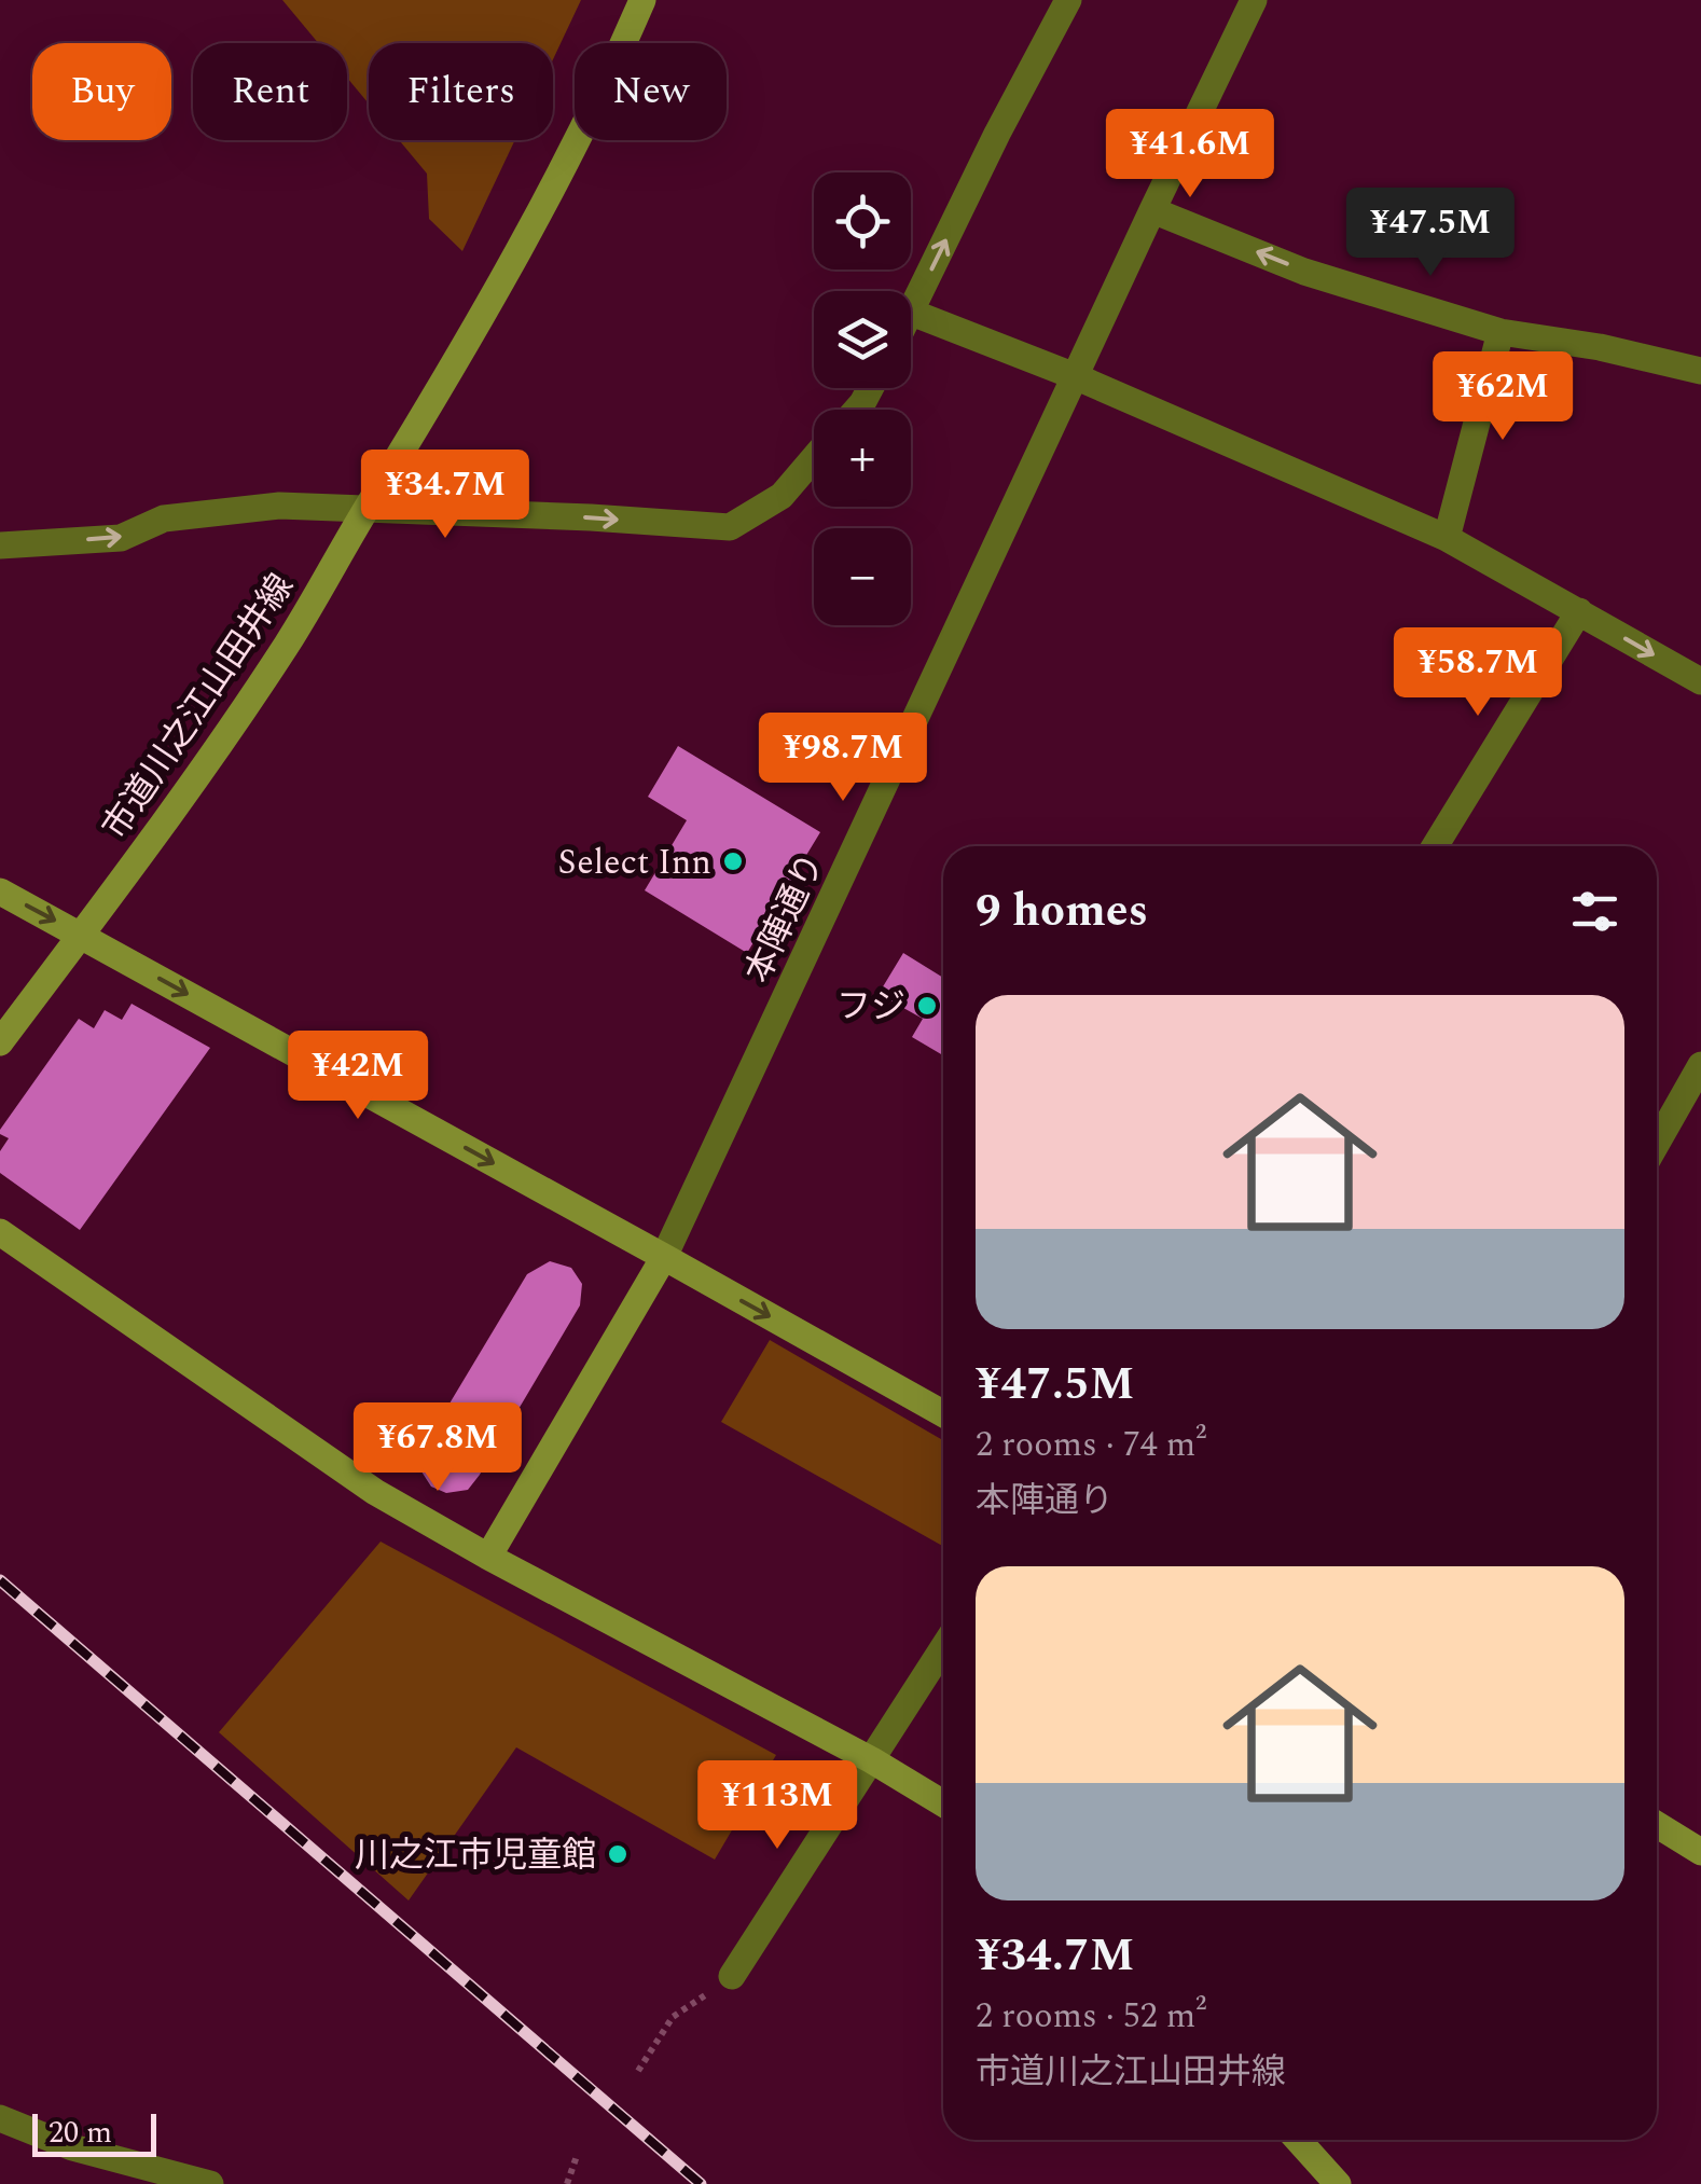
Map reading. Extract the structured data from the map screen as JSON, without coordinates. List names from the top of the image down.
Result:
{
  "streets": {
    "street": ["市道川之江山田井線", "本陣通り"]
  },
  "places": ["Select Inn", "フジ", "川之江市児童館"],
  "scale_bar": "20 m",
  "page": {
    "chip": [
      "Buy",
      "Rent",
      "Filters",
      "New"
    ],
    "price": [
      "¥41.6M",
      "¥47.5M",
      "¥62M",
      "¥34.7M",
      "¥58.7M",
      "¥98.7M",
      "¥42M",
      "¥67.8M",
      "¥113M"
    ],
    "map_buttons": ["+", "−"],
    "heading": "9 homes",
    "list": [
      {
        "name": "¥47.5M",
        "note": "2 rooms · 74 m² · 本陣通り"
      },
      {
        "name": "¥34.7M",
        "note": "2 rooms · 52 m² · 市道川之江山田井線"
      }
    ],
    "scale": "20 m"
  }
}
